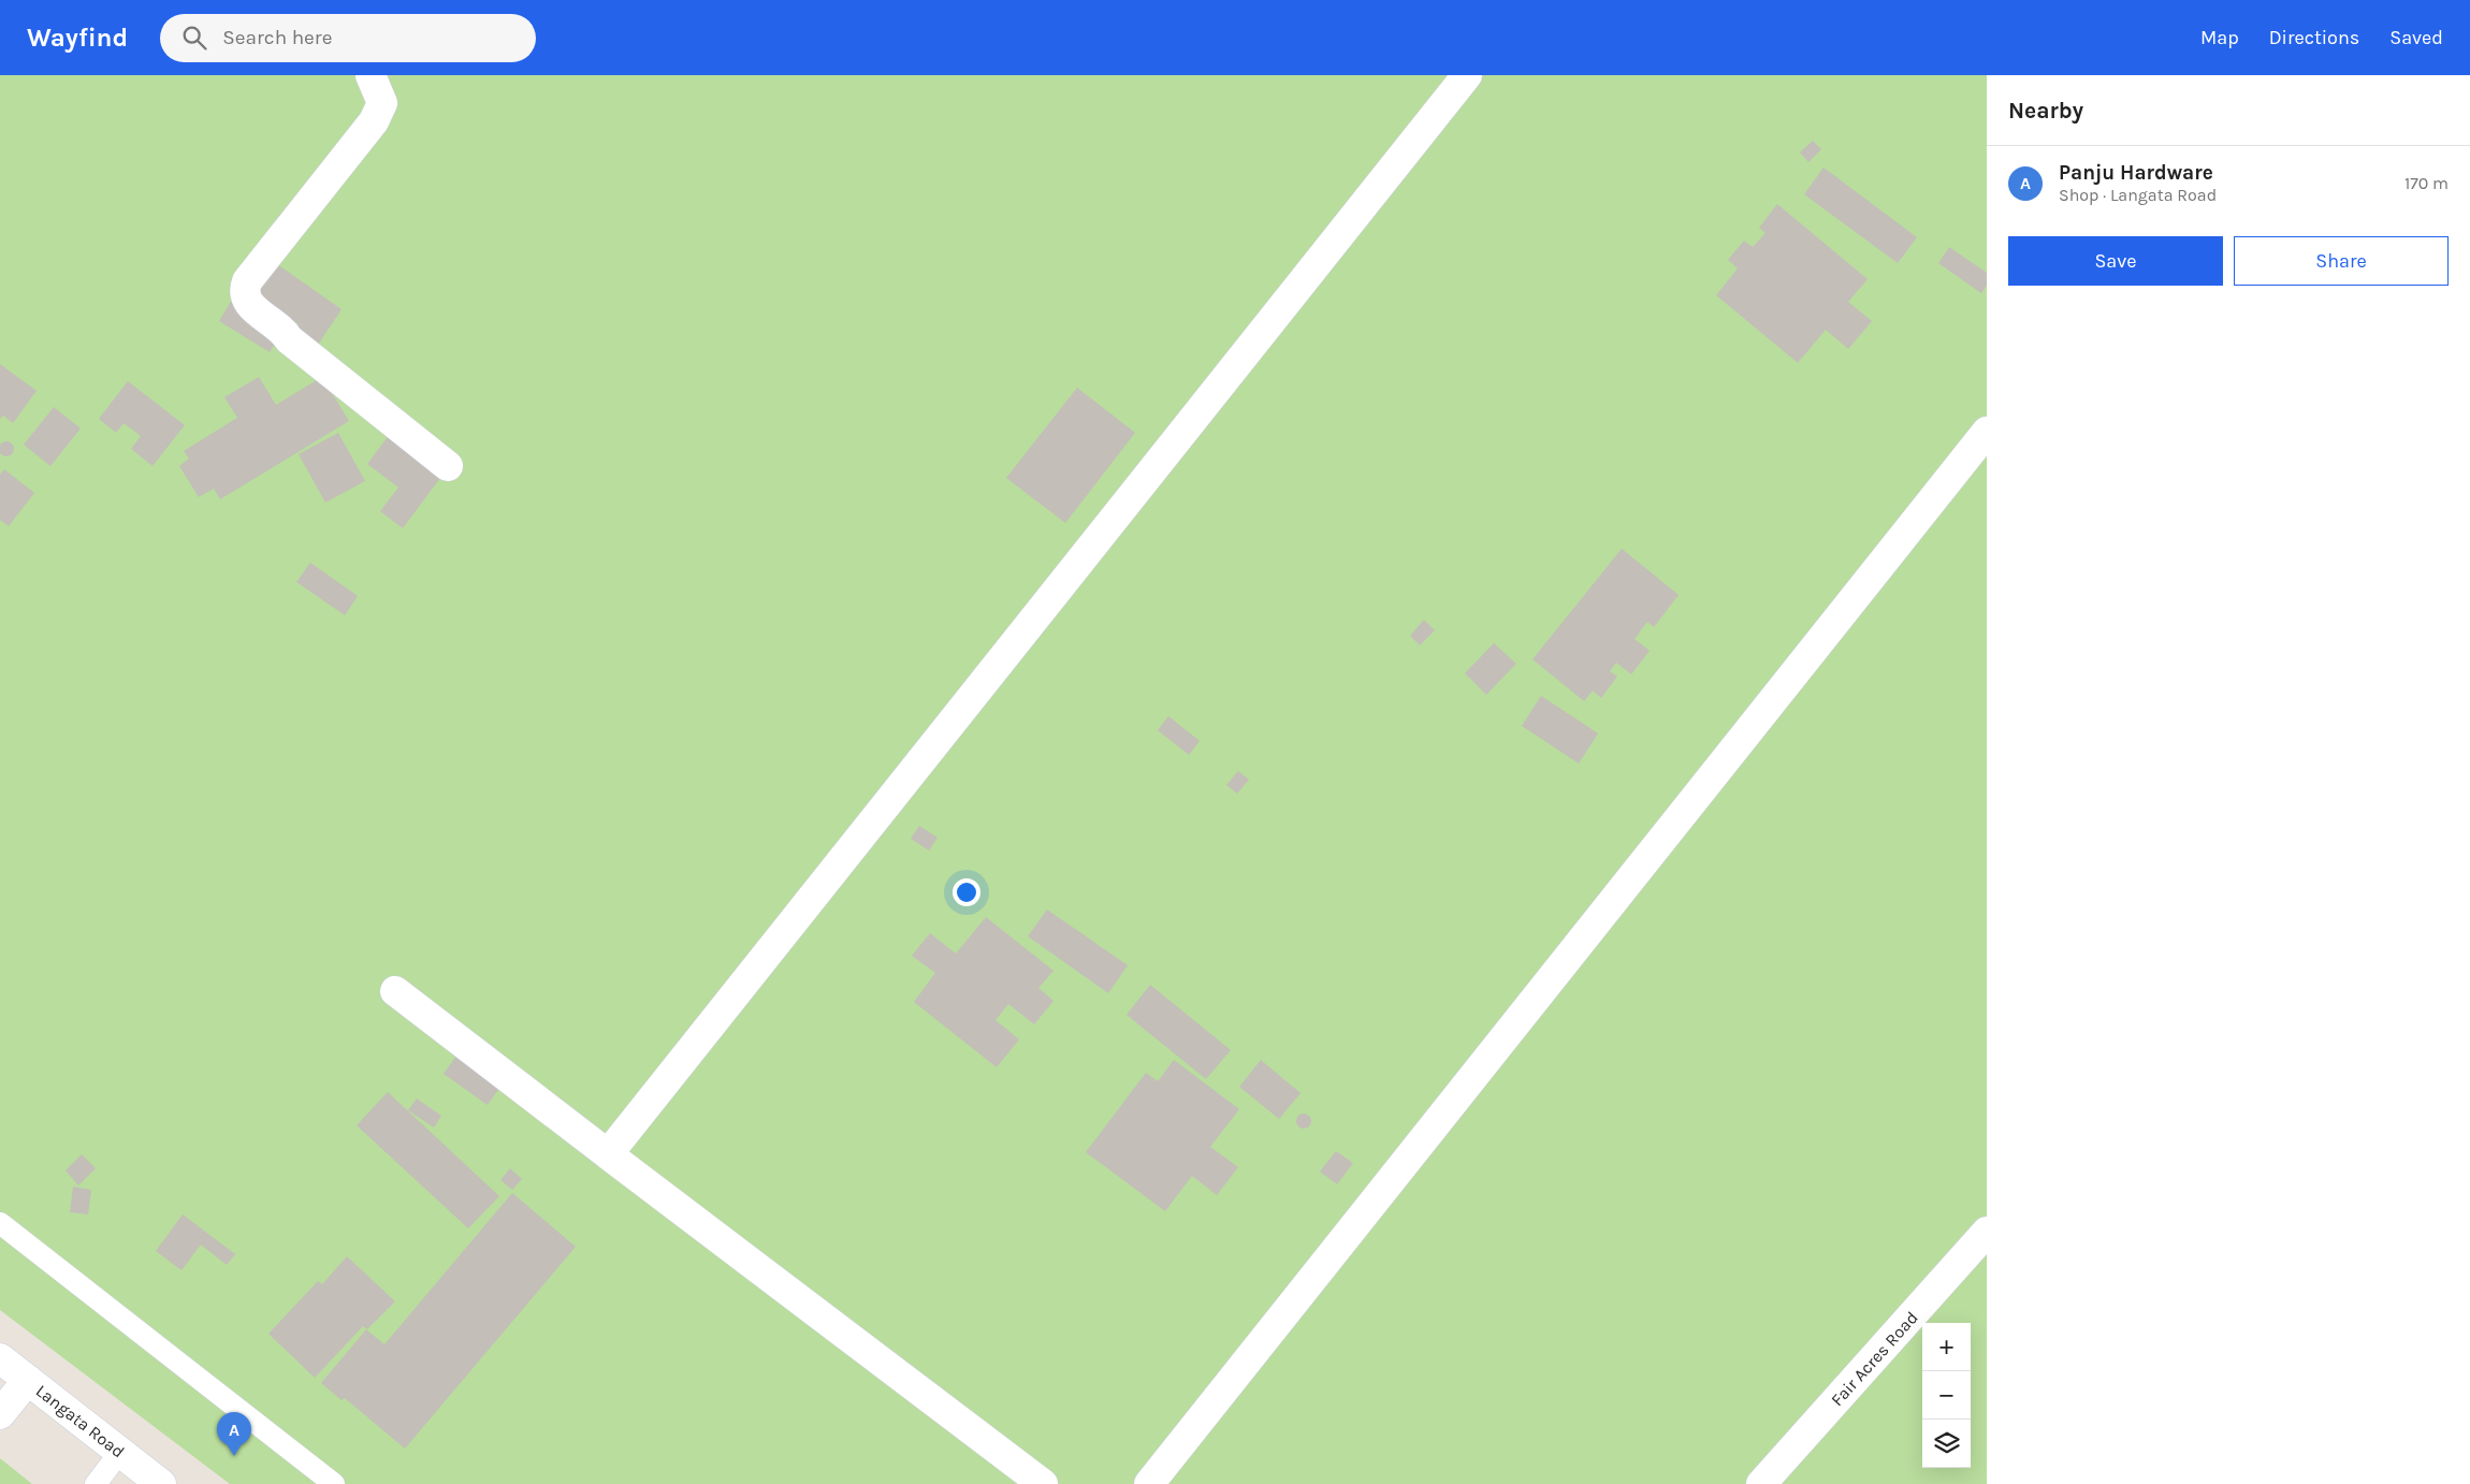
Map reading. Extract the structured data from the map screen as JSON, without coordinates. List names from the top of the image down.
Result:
{
  "streets": {
    "street": ["Fair Acres Road", "Langata Road"]
  },
  "page": {
    "header": "Wayfind",
    "search": "Search here",
    "nav": ["Map", "Directions", "Saved"],
    "heading": "Nearby",
    "list": [
      {
        "mark": "A",
        "name": "Panju Hardware",
        "note": "Shop · Langata Road",
        "value": "170 m"
      }
    ],
    "buttons": ["Save", "Share"],
    "map_buttons": ["+", "−"],
    "pins": "A"
  }
}
